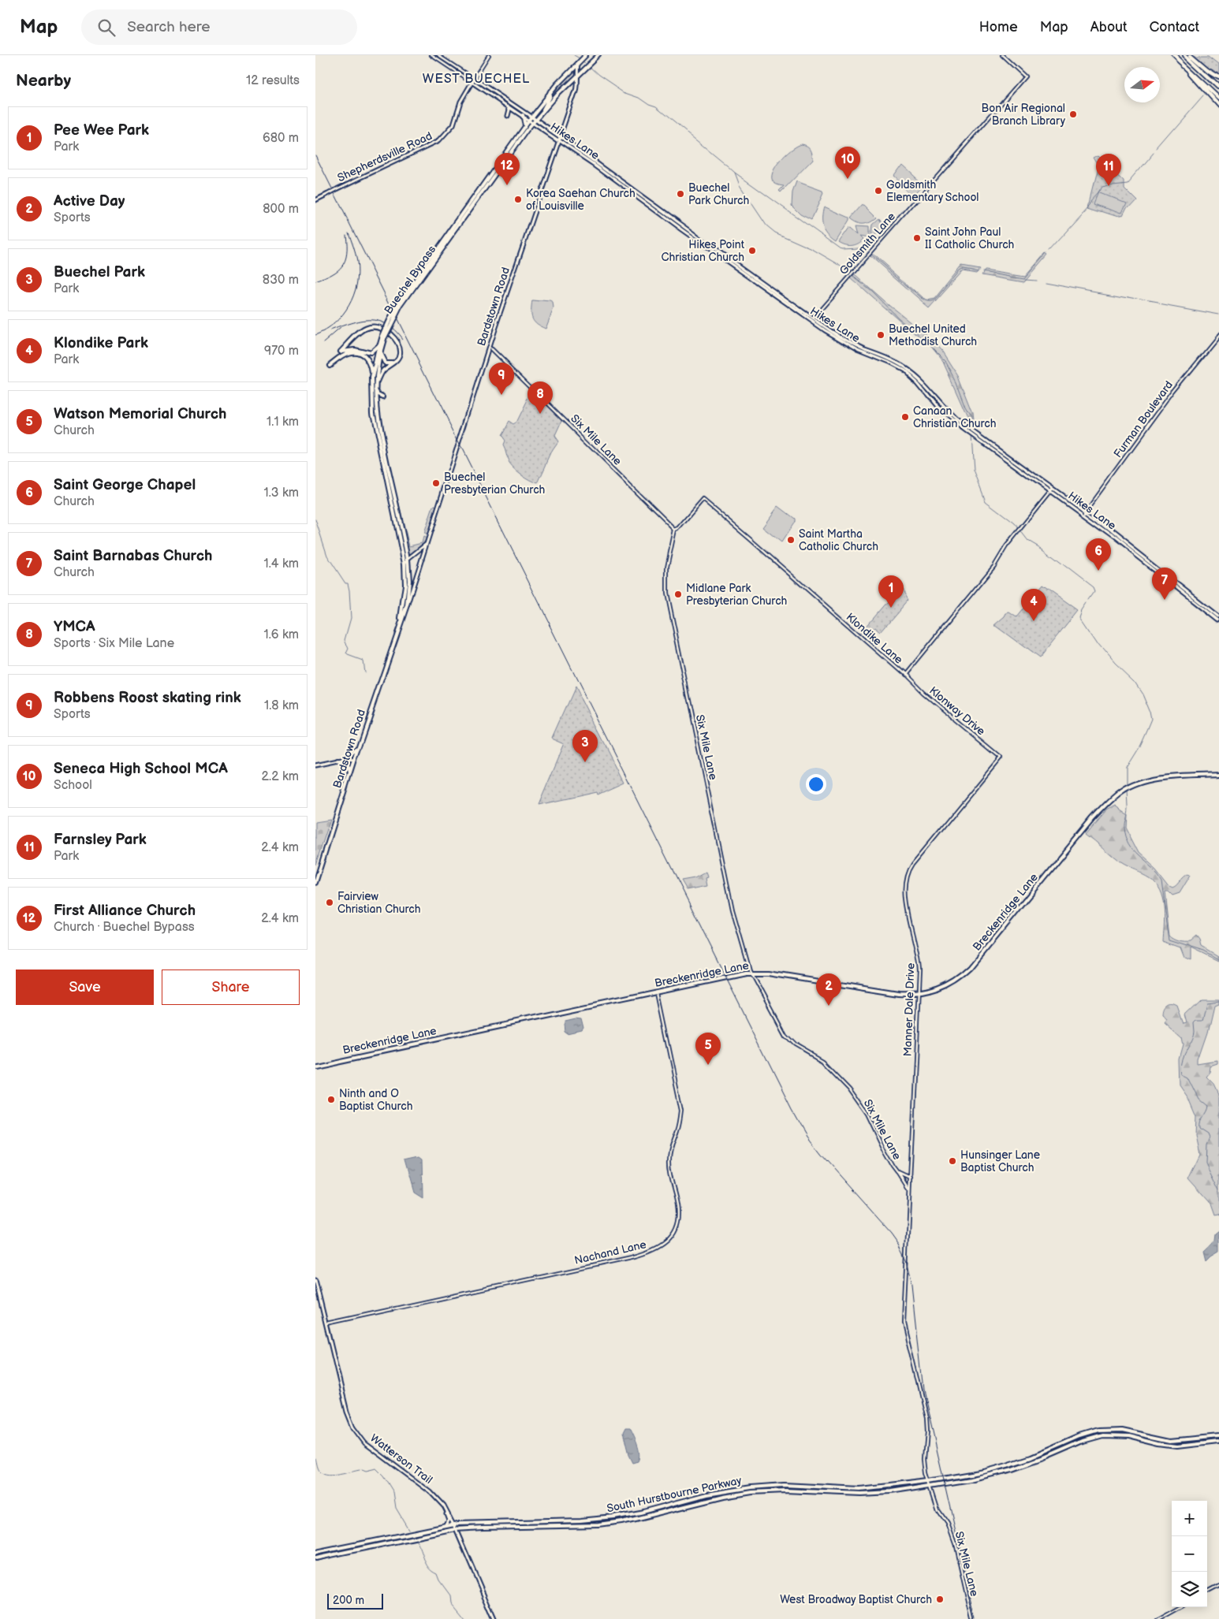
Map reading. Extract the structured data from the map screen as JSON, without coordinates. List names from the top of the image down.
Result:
{
  "streets": {
    "main road": [
      "Hikes Lane",
      "Shepherdsville Road",
      "Buechel Bypass",
      "Bardstown Road",
      "Breckenridge Lane",
      "Watterson Trail",
      "South Hurstbourne Parkway"
    ],
    "street": [
      "Goldsmith Lane",
      "Furman Boulevard",
      "Six Mile Lane",
      "Klondike Lane",
      "Klonway Drive",
      "Manner Dale Drive",
      "Nachand Lane"
    ]
  },
  "crossings": [
    ["Hikes Lane", "Shepherdsville Road"],
    ["Hikes Lane", "Goldsmith Lane"],
    ["Hikes Lane", "Buechel Bypass"],
    ["Hikes Lane", "Bardstown Road"],
    ["Hikes Lane", "Furman Boulevard"],
    ["Hikes Lane", "Klondike Lane"],
    ["Buechel Bypass", "Bardstown Road"],
    ["Bardstown Road", "Six Mile Lane"],
    ["Six Mile Lane", "Klondike Lane"],
    ["Six Mile Lane", "Breckenridge Lane"],
    ["Six Mile Lane", "Manner Dale Drive"],
    ["Six Mile Lane", "South Hurstbourne Parkway"],
    ["Klondike Lane", "Klonway Drive"],
    ["Klonway Drive", "Manner Dale Drive"],
    ["Breckenridge Lane", "Manner Dale Drive"],
    ["Breckenridge Lane", "Nachand Lane"],
    ["Nachand Lane", "Watterson Trail"],
    ["Watterson Trail", "South Hurstbourne Parkway"]
  ],
  "districts": ["WEST BUECHEL"],
  "places": [
    "Bon Air Regional Branch Library",
    "Goldsmith Elementary School",
    "Buechel Park Church",
    "Korea Saehan Church of Louisville",
    "Saint John Paul II Catholic Church",
    "Hikes Point Christian Church",
    "Buechel United Methodist Church",
    "Canaan Christian Church",
    "Buechel Presbyterian Church",
    "Saint Martha Catholic Church",
    "Midlane Park Presbyterian Church",
    "Fairview Christian Church",
    "Ninth and O Baptist Church",
    "Hunsinger Lane Baptist Church",
    "West Broadway Baptist Church"
  ],
  "scale_bar": "200 m",
  "north": "right",
  "page": {
    "header": "Map",
    "search": "Search here",
    "nav": [
      "Home",
      "Map",
      "About",
      "Contact"
    ],
    "heading": ["Nearby", "12 results"],
    "list": [
      {
        "mark": "1",
        "name": "Pee Wee Park",
        "note": "Park",
        "value": "680 m"
      },
      {
        "mark": "2",
        "name": "Active Day",
        "note": "Sports",
        "value": "800 m"
      },
      {
        "mark": "3",
        "name": "Buechel Park",
        "note": "Park",
        "value": "830 m"
      },
      {
        "mark": "4",
        "name": "Klondike Park",
        "note": "Park",
        "value": "970 m"
      },
      {
        "mark": "5",
        "name": "Watson Memorial Church",
        "note": "Church",
        "value": "1.1 km"
      },
      {
        "mark": "6",
        "name": "Saint George Chapel",
        "note": "Church",
        "value": "1.3 km"
      },
      {
        "mark": "7",
        "name": "Saint Barnabas Church",
        "note": "Church",
        "value": "1.4 km"
      },
      {
        "mark": "8",
        "name": "YMCA",
        "note": "Sports · Six Mile Lane",
        "value": "1.6 km"
      },
      {
        "mark": "9",
        "name": "Robbens Roost skating rink",
        "note": "Sports",
        "value": "1.8 km"
      },
      {
        "mark": "10",
        "name": "Seneca High School MCA",
        "note": "School",
        "value": "2.2 km"
      },
      {
        "mark": "11",
        "name": "Farnsley Park",
        "note": "Park",
        "value": "2.4 km"
      },
      {
        "mark": "12",
        "name": "First Alliance Church",
        "note": "Church · Buechel Bypass",
        "value": "2.4 km"
      }
    ],
    "pins": [
      "10",
      "12",
      "11",
      "9",
      "8",
      "6",
      "7",
      "1",
      "4",
      "3",
      "2",
      "5"
    ],
    "buttons": ["Save", "Share"],
    "map_buttons": ["+", "−"],
    "scale": "200 m"
  }
}
